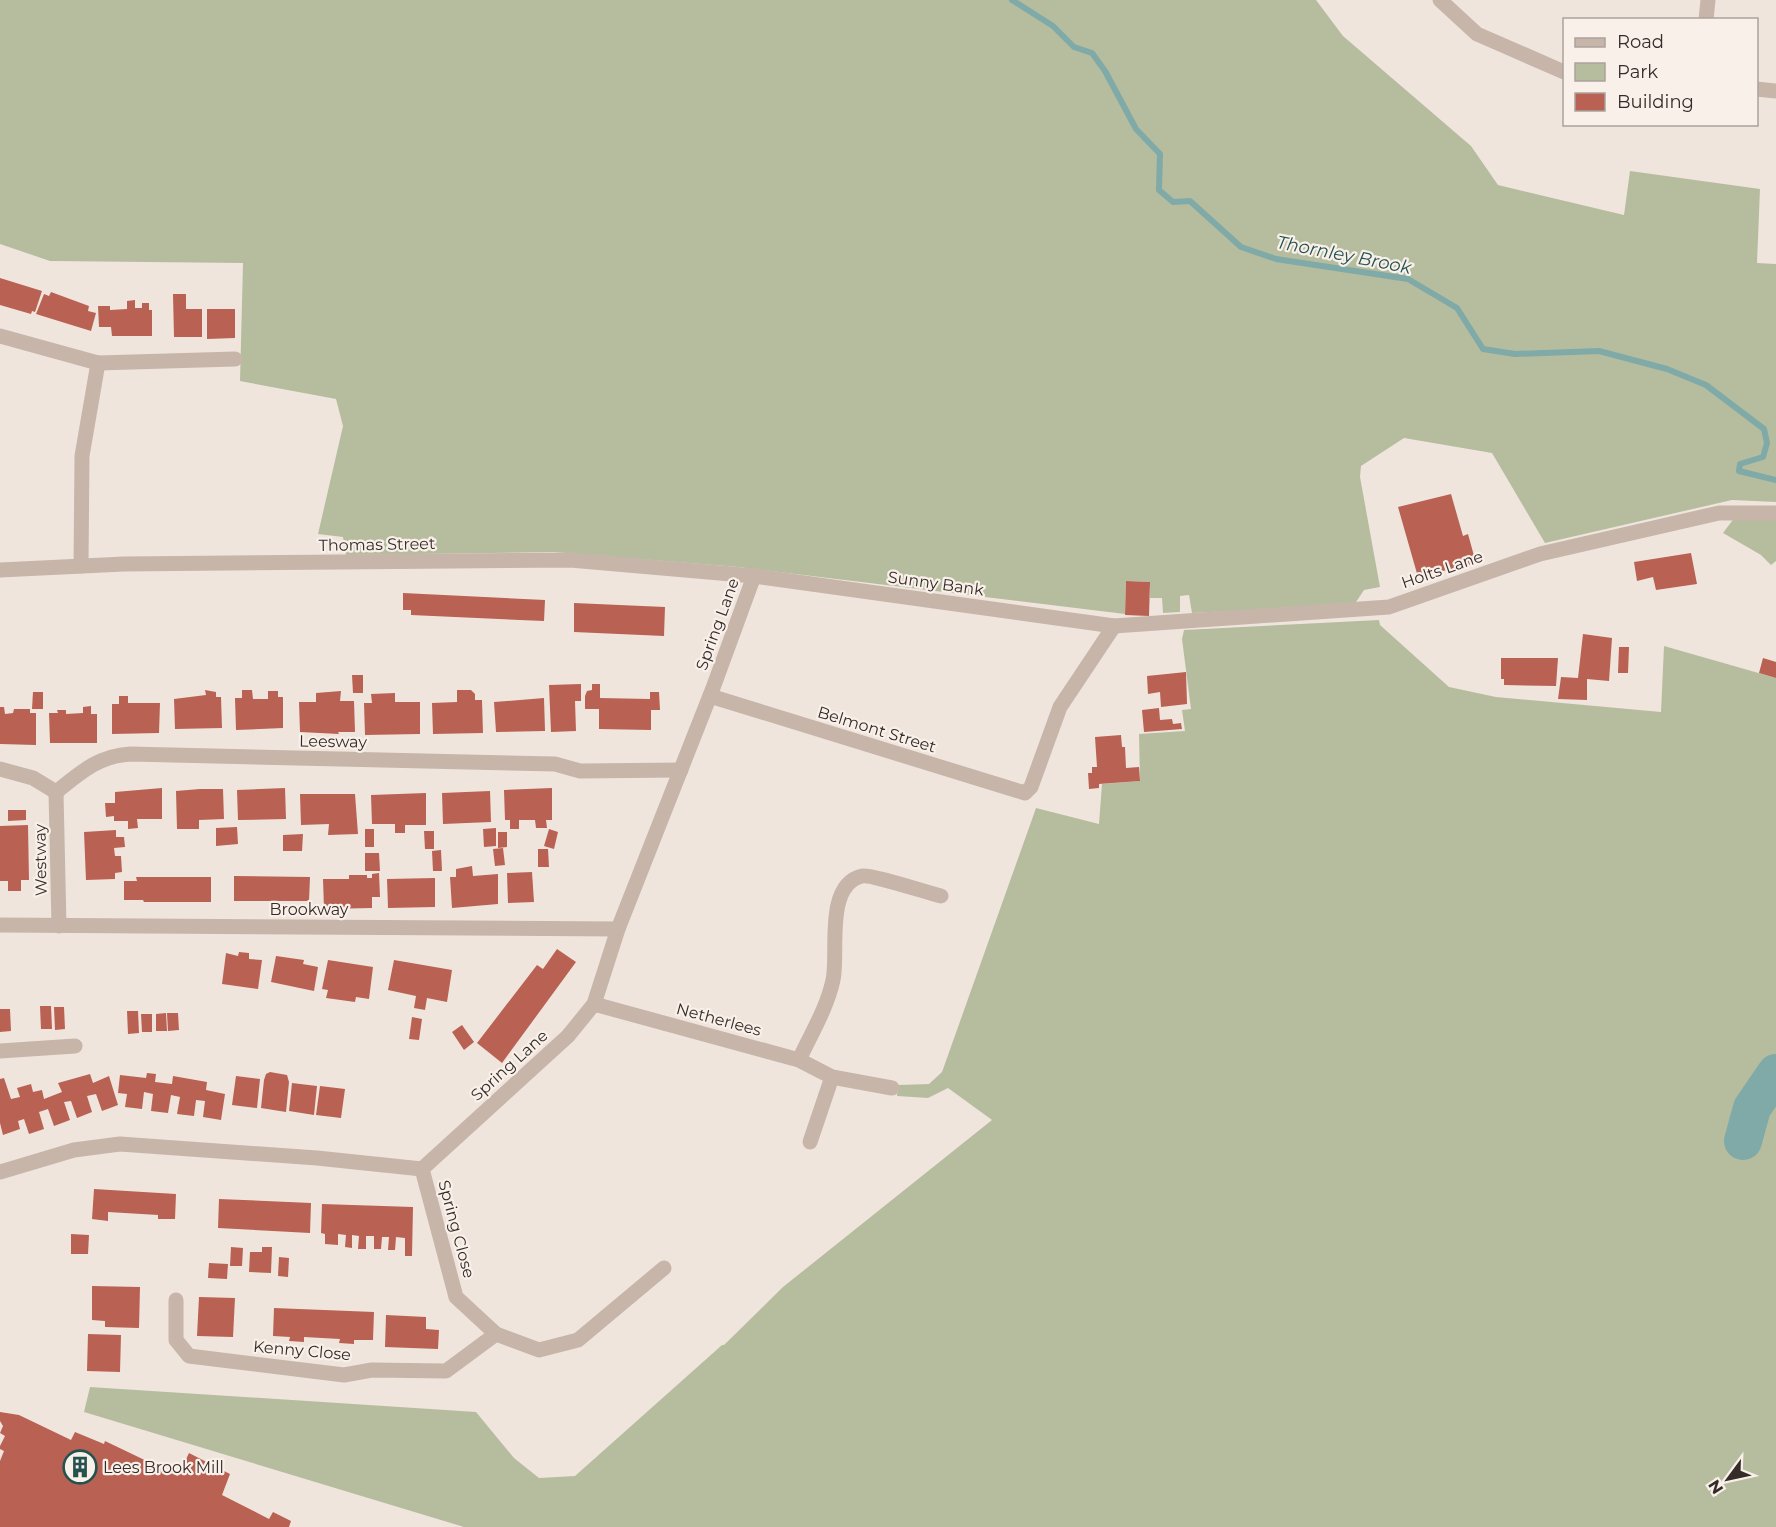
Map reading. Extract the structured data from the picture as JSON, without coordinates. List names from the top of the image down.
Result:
{
  "streets": {
    "street": [
      "Thomas Street",
      "Holts Lane",
      "Sunny Bank",
      "Spring Lane",
      "Belmont Street",
      "Leesway",
      "Westway",
      "Brookway",
      "Netherlees",
      "Spring Close",
      "Kenny Close"
    ]
  },
  "crossings": [
    ["Thomas Street", "Sunny Bank"],
    ["Thomas Street", "Spring Lane"],
    ["Holts Lane", "Sunny Bank"],
    ["Holts Lane", "Belmont Street"],
    ["Sunny Bank", "Spring Lane"],
    ["Sunny Bank", "Belmont Street"],
    ["Spring Lane", "Belmont Street"],
    ["Spring Lane", "Leesway"],
    ["Spring Lane", "Brookway"],
    ["Spring Lane", "Netherlees"],
    ["Spring Lane", "Spring Close"],
    ["Leesway", "Westway"],
    ["Westway", "Brookway"],
    ["Spring Close", "Kenny Close"]
  ],
  "water": ["Thornley Brook"],
  "places": {
    "building": ["Lees Brook Mill"]
  },
  "legend": ["Road", "Park", "Building"],
  "north": "bottom left"
}
